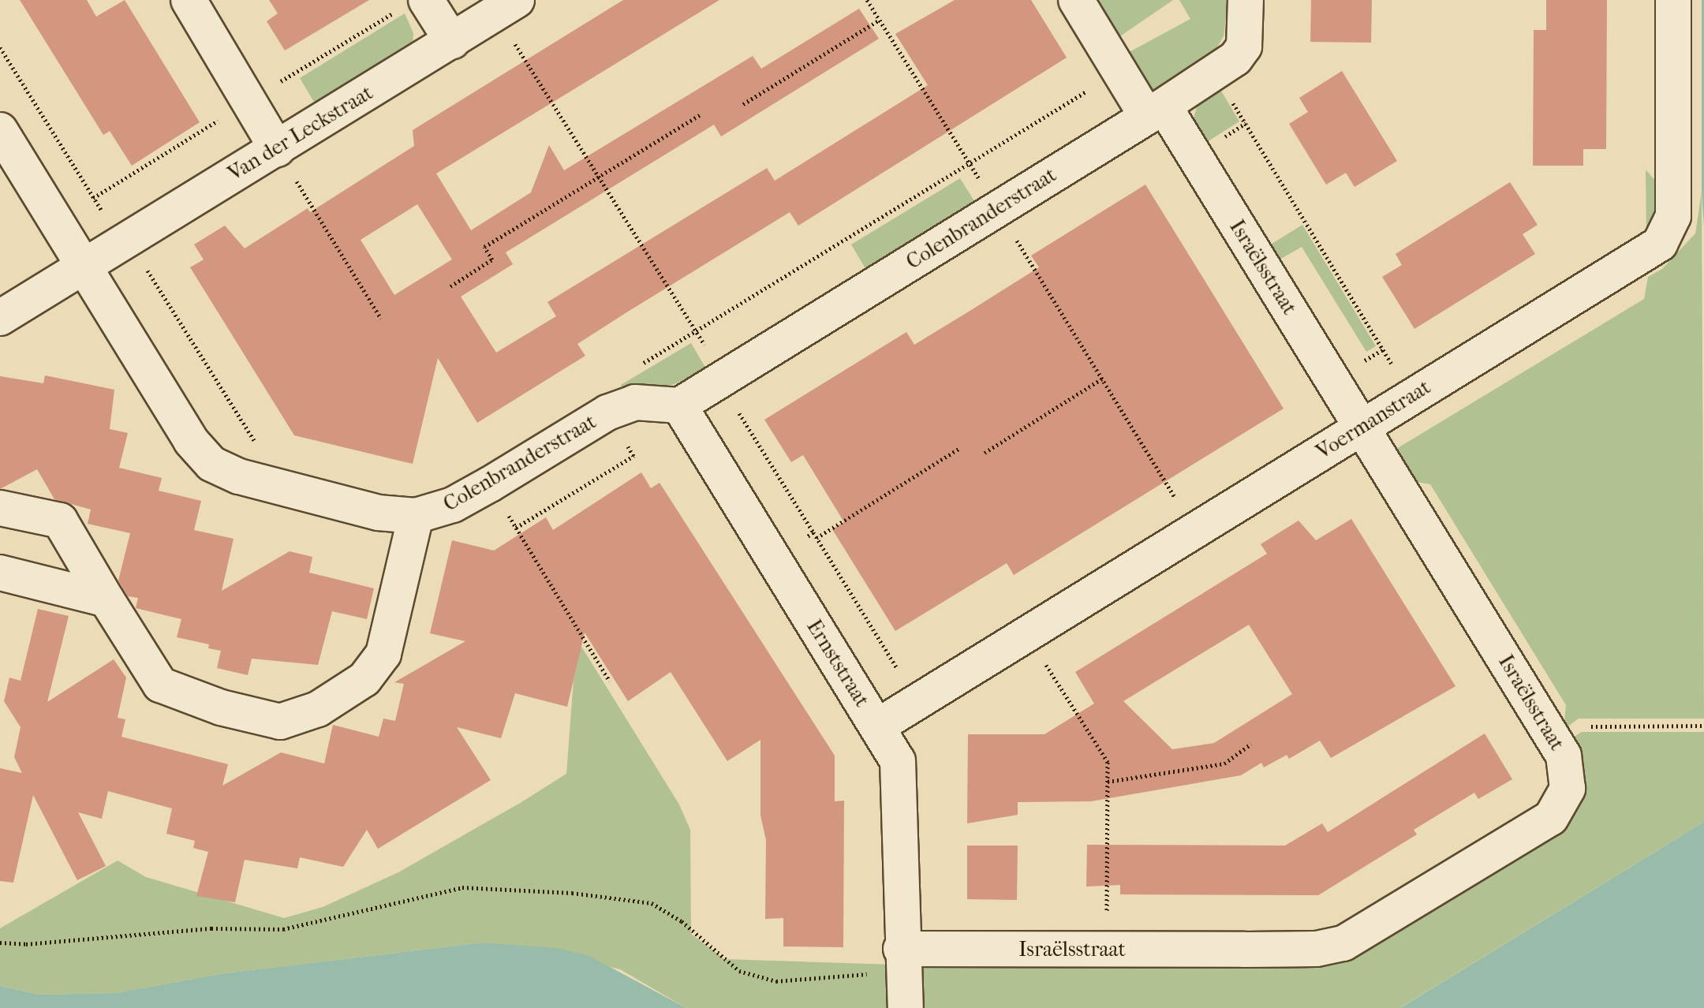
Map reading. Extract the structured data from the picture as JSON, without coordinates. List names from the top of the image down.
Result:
{
  "streets": {
    "street": [
      "Van der Leckstraat",
      "Colenbranderstraat",
      "Israëlsstraat",
      "Voermanstraat",
      "Ernststraat"
    ]
  },
  "crossings": [
    ["Van der Leckstraat", "Colenbranderstraat"],
    ["Colenbranderstraat", "Israëlsstraat"],
    ["Colenbranderstraat", "Ernststraat"],
    ["Israëlsstraat", "Voermanstraat"],
    ["Israëlsstraat", "Ernststraat"],
    ["Voermanstraat", "Ernststraat"]
  ]
}
